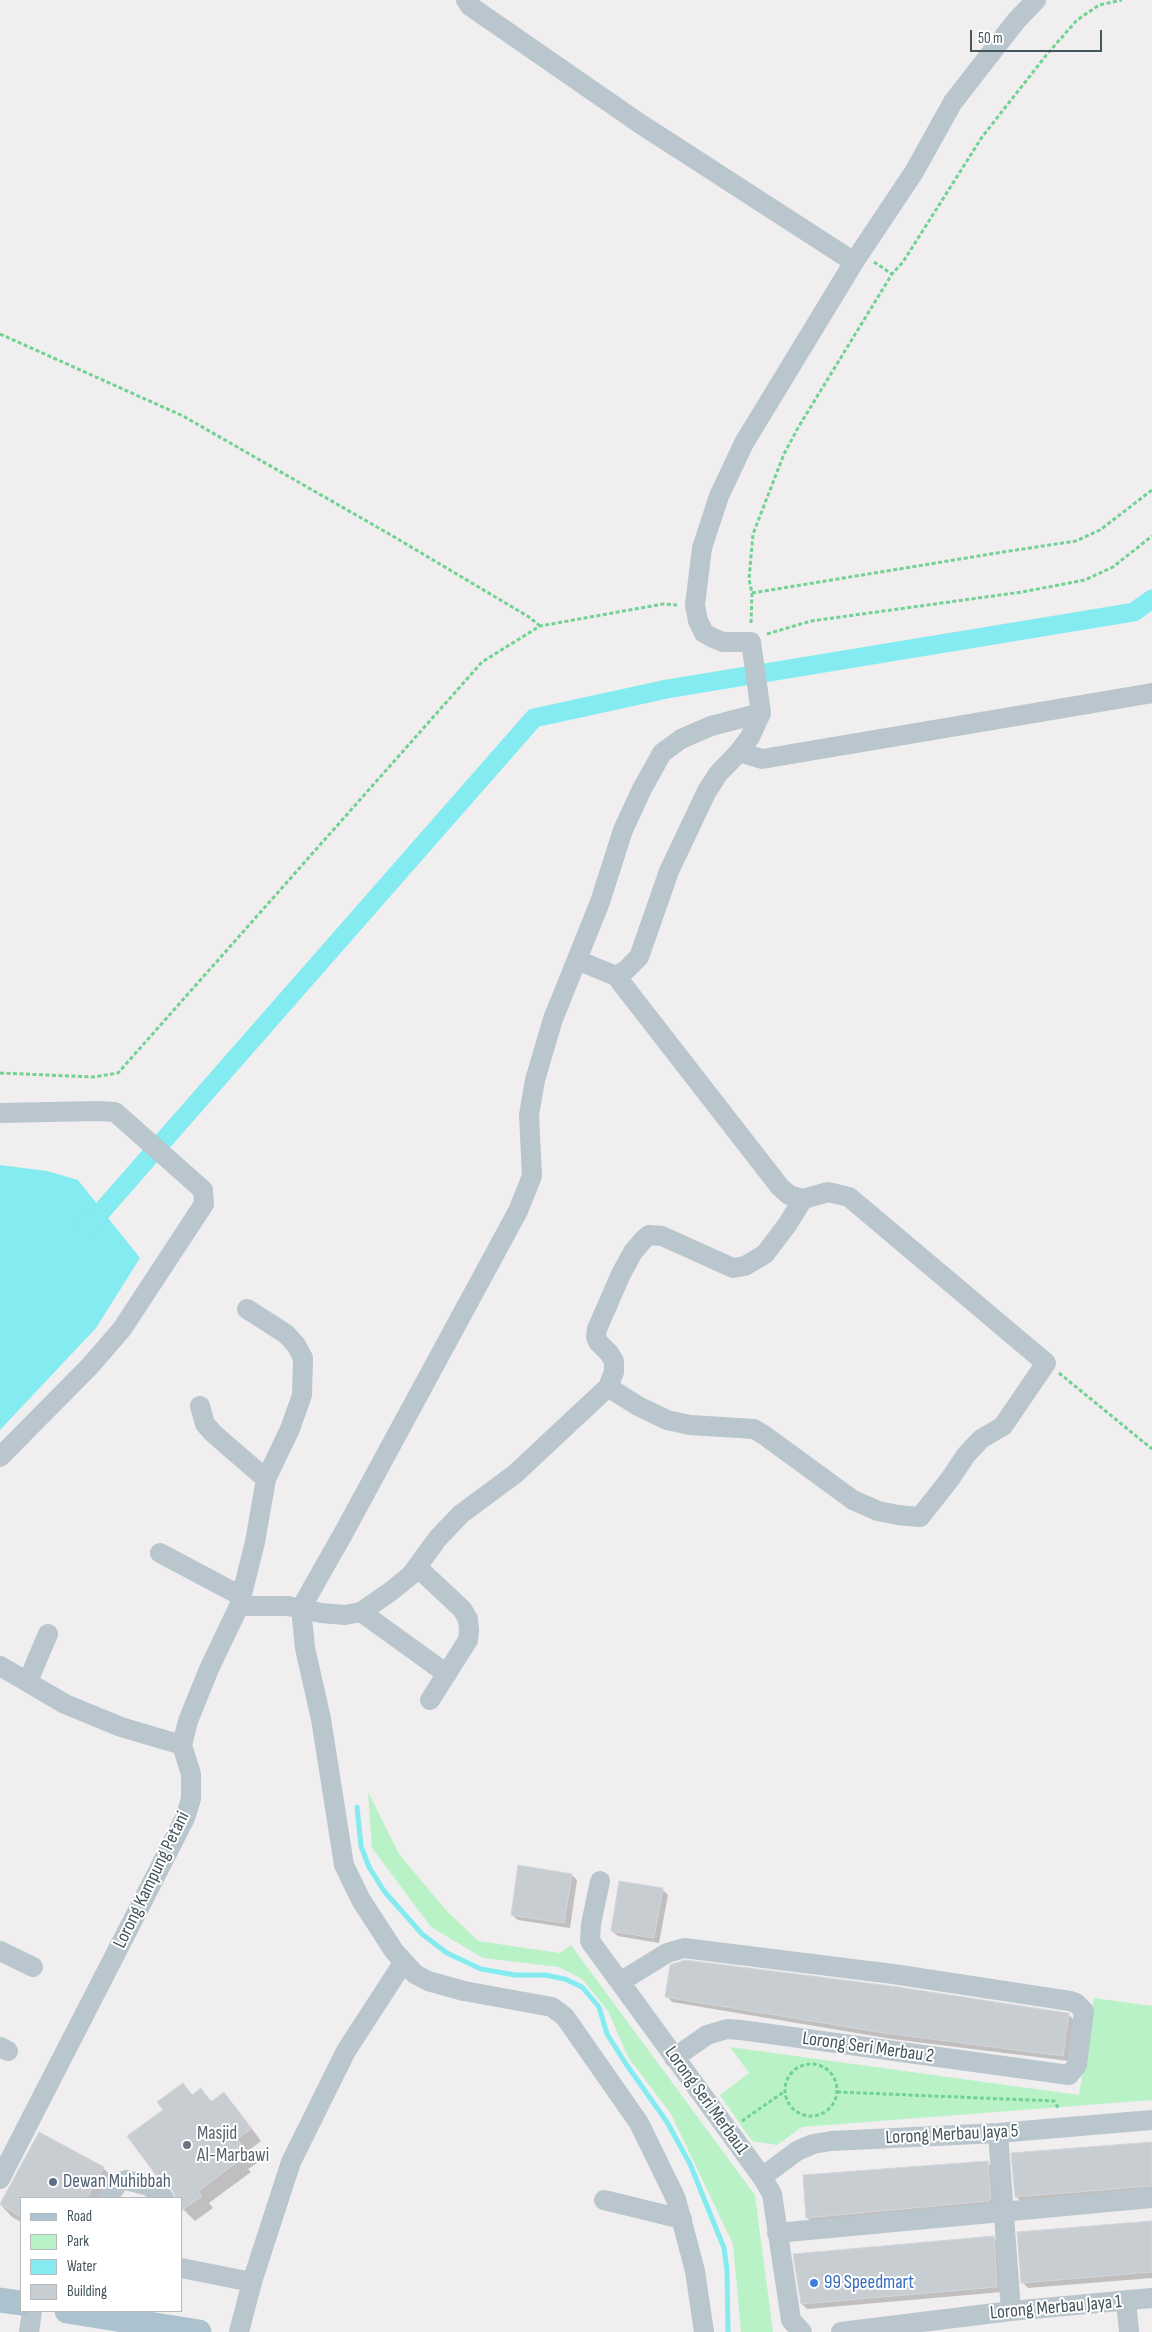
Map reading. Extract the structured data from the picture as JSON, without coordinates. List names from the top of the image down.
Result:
{
  "streets": {
    "street": [
      "Lorong Kampung Petani",
      "Lorong Seri Merbau 2",
      "Lorong Seri Merbau1",
      "Lorong Merbau Jaya 5",
      "Lorong Merbau Jaya 1"
    ]
  },
  "crossings": [
    ["Lorong Seri Merbau 2", "Lorong Seri Merbau1"],
    ["Lorong Seri Merbau1", "Lorong Merbau Jaya 5"]
  ],
  "places": ["Masjid Al-Marbawi", "Dewan Muhibbah", "99 Speedmart"],
  "legend": [
    "Road",
    "Park",
    "Water",
    "Building"
  ],
  "scale_bar": "50 m"
}
